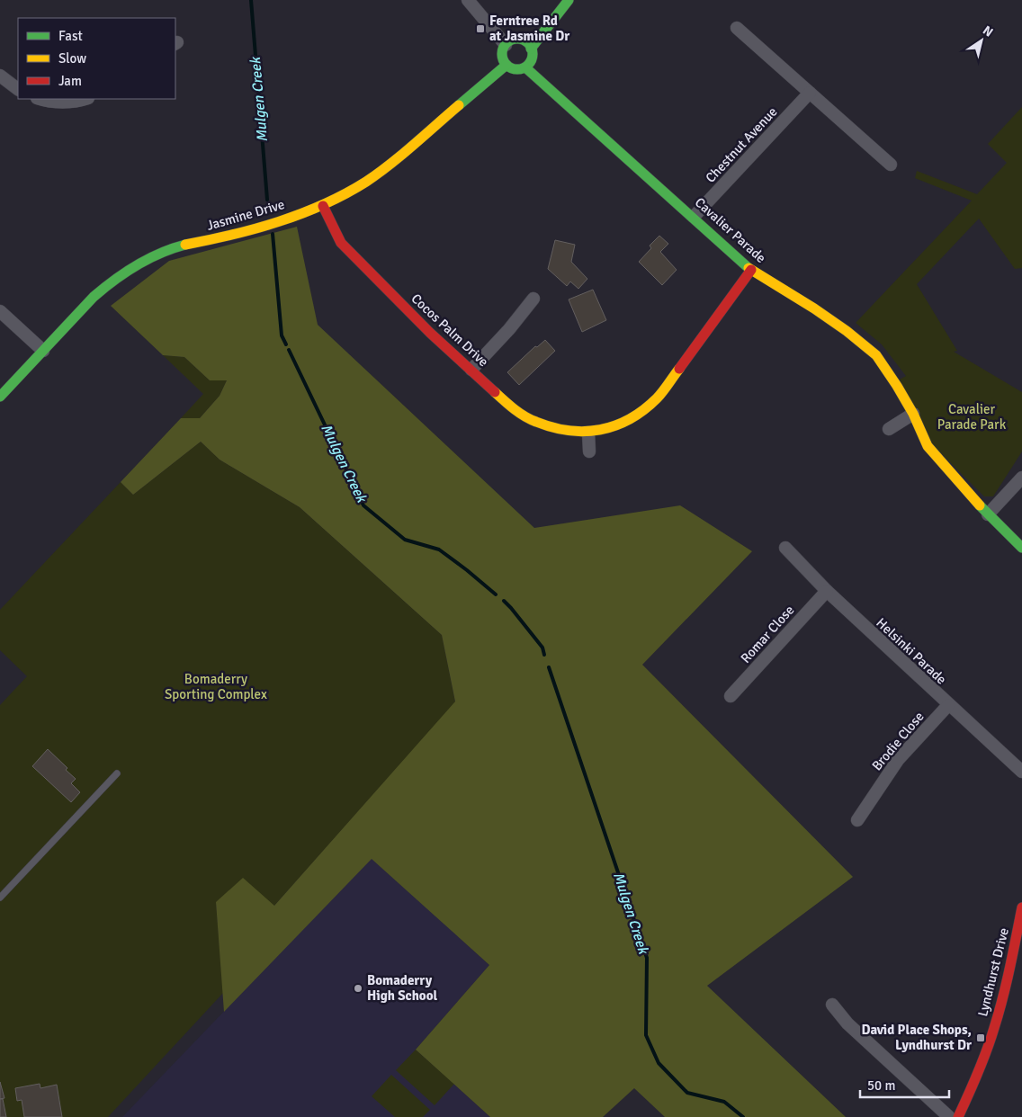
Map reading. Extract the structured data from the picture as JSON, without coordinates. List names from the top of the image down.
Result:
{
  "streets": {
    "street": [
      "Chestnut Avenue",
      "Jasmine Drive",
      "Cavalier Parade",
      "Cocos Palm Drive",
      "Romar Close",
      "Helsinki Parade",
      "Brodie Close",
      "Lyndhurst Drive"
    ]
  },
  "crossings": [
    ["Chestnut Avenue", "Cavalier Parade"],
    ["Jasmine Drive", "Cavalier Parade"],
    ["Jasmine Drive", "Cocos Palm Drive"],
    ["Cavalier Parade", "Cocos Palm Drive"],
    ["Romar Close", "Helsinki Parade"],
    ["Helsinki Parade", "Brodie Close"]
  ],
  "water": ["Mulgen Creek"],
  "parks": ["Cavalier Parade Park", "Bomaderry Sporting Complex"],
  "places": {
    "transit": ["Ferntree Rd at Jasmine Dr", "David Place Shops, Lyndhurst Dr"],
    "other": ["Bomaderry High School"]
  },
  "legend": ["Fast", "Slow", "Jam"],
  "scale_bar": "50 m",
  "north": "top right"
}
